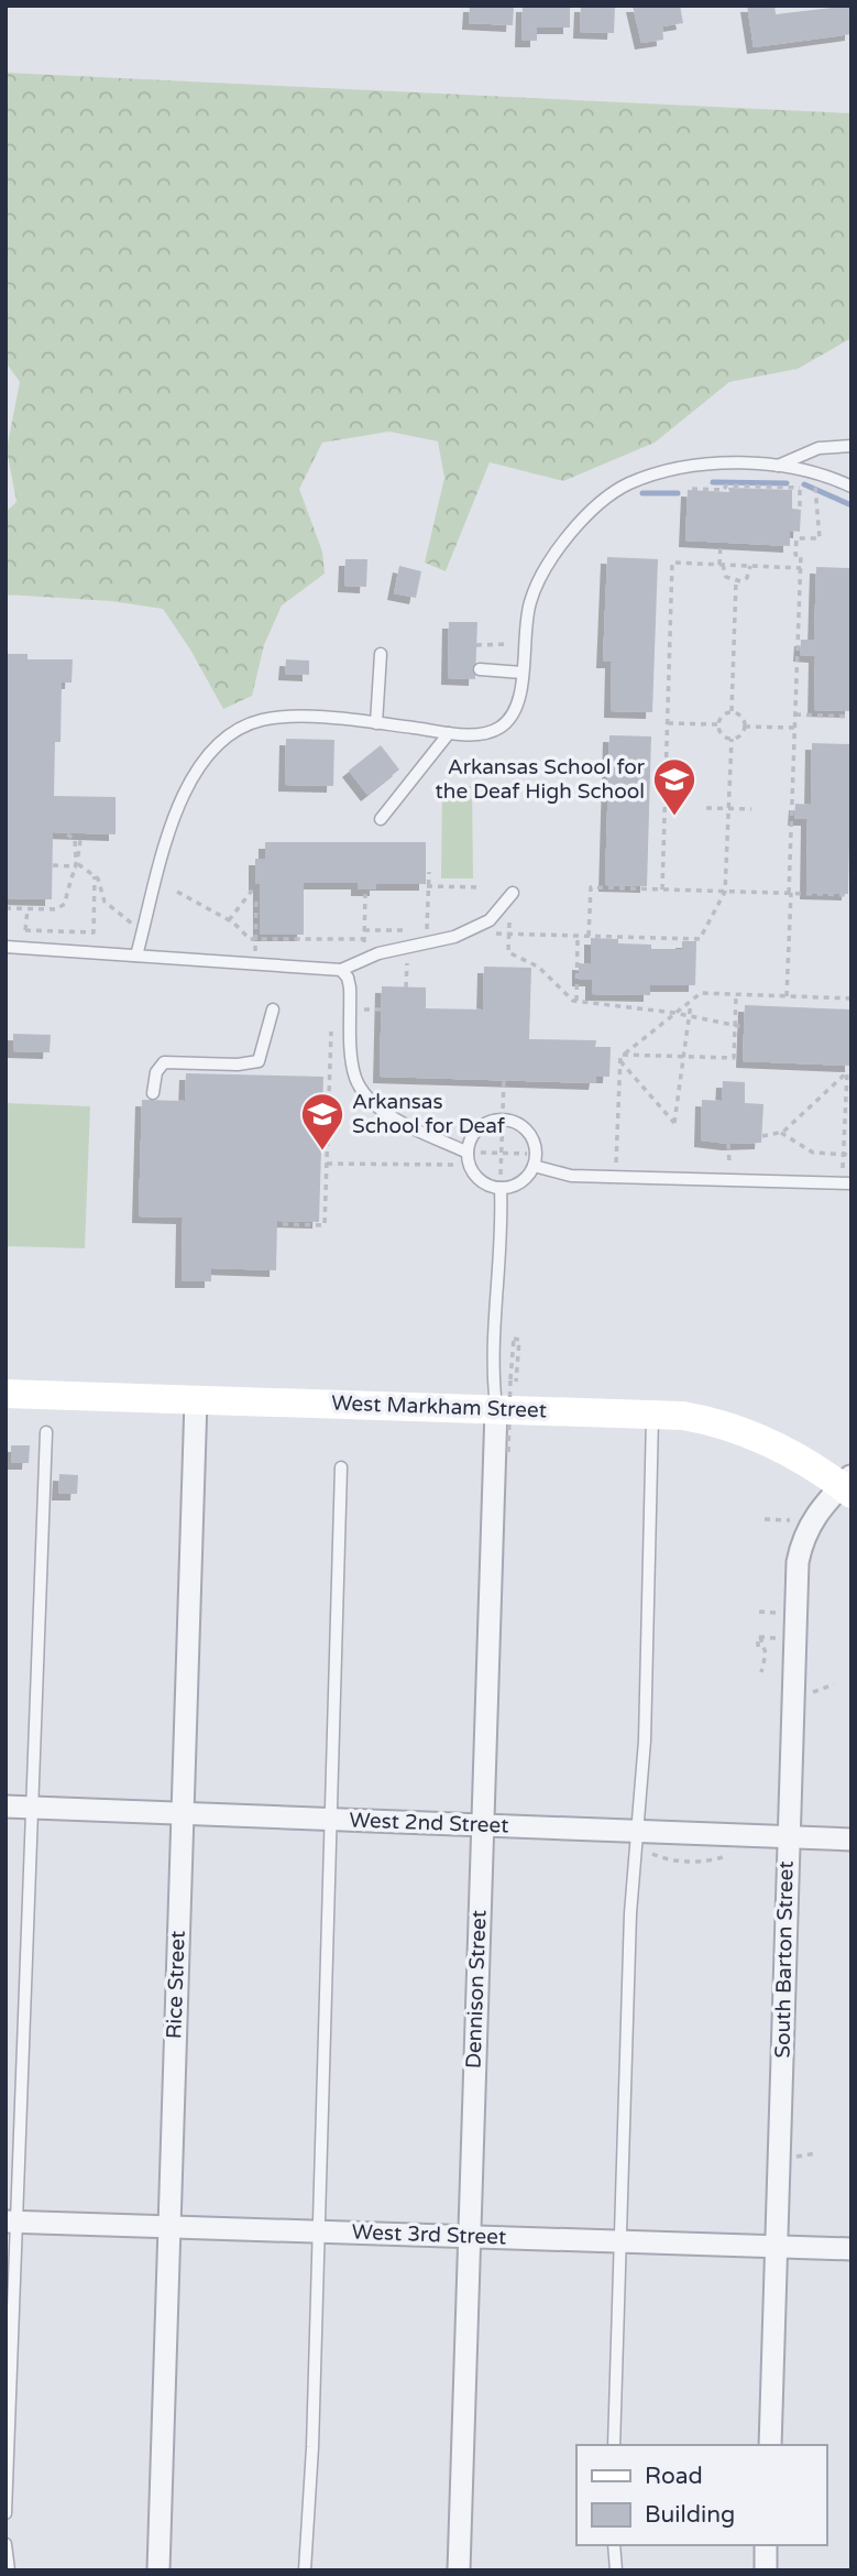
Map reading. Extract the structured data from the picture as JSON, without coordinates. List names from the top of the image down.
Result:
{
  "streets": {
    "main road": ["West Markham Street"],
    "street": [
      "West 2nd Street",
      "South Barton Street",
      "Rice Street",
      "Dennison Street",
      "West 3rd Street"
    ]
  },
  "crossings": [
    ["West Markham Street", "South Barton Street"],
    ["West Markham Street", "Rice Street"],
    ["West Markham Street", "Dennison Street"],
    ["West 2nd Street", "South Barton Street"],
    ["West 2nd Street", "Rice Street"],
    ["West 2nd Street", "Dennison Street"],
    ["South Barton Street", "West 3rd Street"],
    ["Rice Street", "West 3rd Street"],
    ["Dennison Street", "West 3rd Street"]
  ],
  "places": {
    "school or university": ["Arkansas School for the Deaf High School", "Arkansas School for Deaf"]
  },
  "legend": ["Road", "Building"]
}
